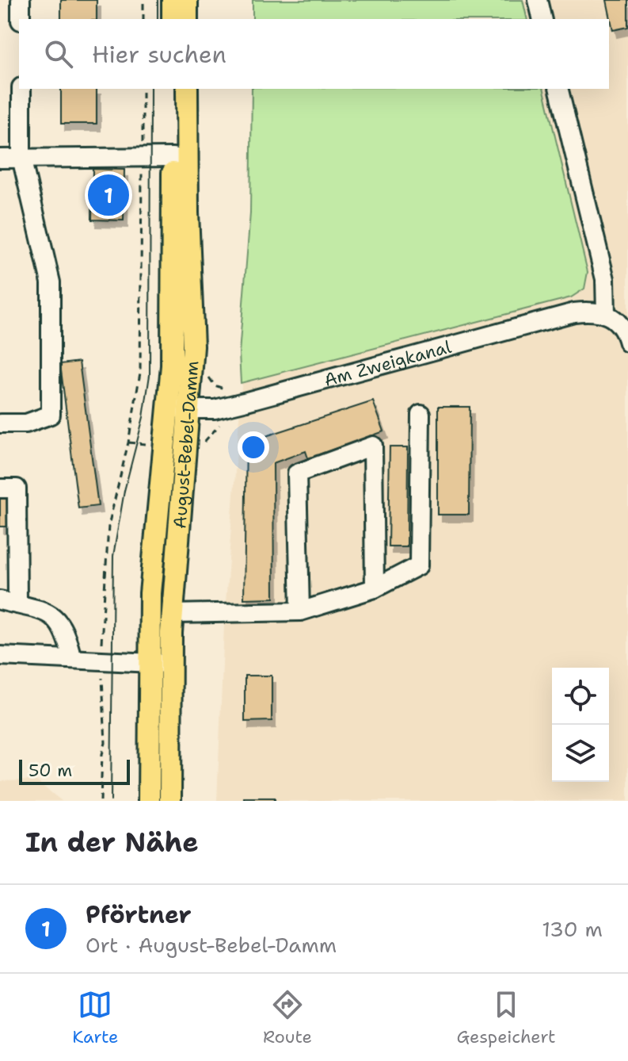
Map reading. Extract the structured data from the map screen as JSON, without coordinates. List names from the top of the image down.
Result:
{
  "streets": {
    "main road": ["August-Bebel-Damm"],
    "street": ["Am Zweigkanal"]
  },
  "crossings": [
    ["Am Zweigkanal", "August-Bebel-Damm"]
  ],
  "scale_bar": "50 m",
  "page": {
    "search": "Hier suchen",
    "pins": "1",
    "scale": "50 m",
    "heading": "In der Nähe",
    "list": [
      {
        "mark": "1",
        "name": "Pförtner",
        "note": "Ort · August-Bebel-Damm",
        "value": "130 m"
      }
    ],
    "nav": ["Karte", "Route", "Gespeichert"]
  }
}
